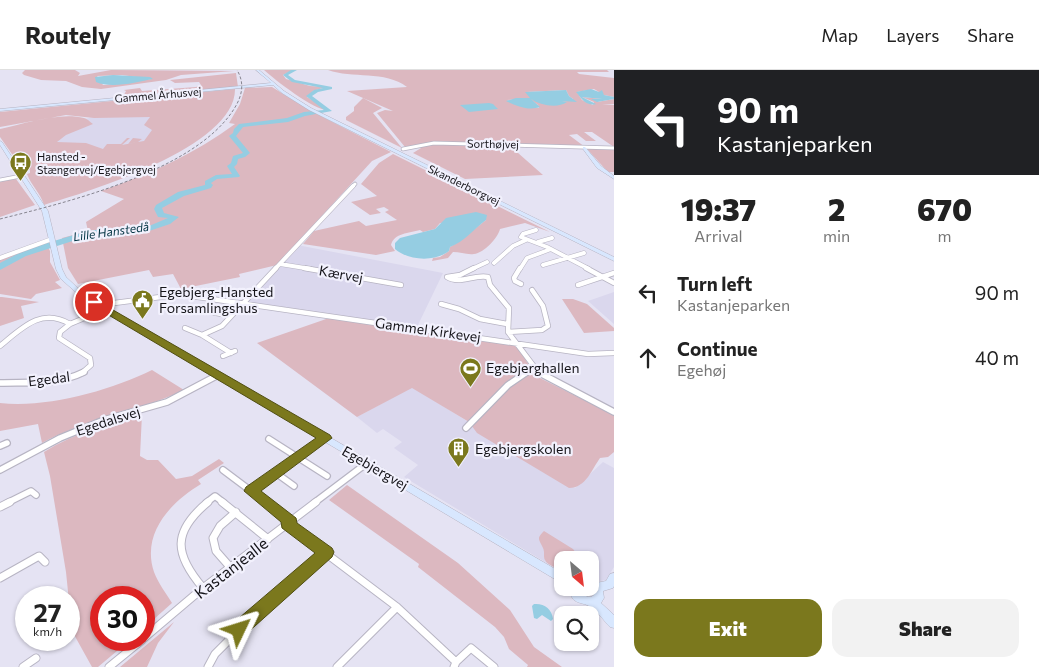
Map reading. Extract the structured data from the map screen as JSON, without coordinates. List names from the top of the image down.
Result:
{
  "streets": {
    "main road": ["Gammel Århusvej", "Skanderborgvej", "Egebjergvej"],
    "street": [
      "Sorthøjvej",
      "Kærvej",
      "Gammel Kirkevej",
      "Egedal",
      "Egedalsvej",
      "Kastanjealle"
    ]
  },
  "crossings": [
    ["Gammel Århusvej", "Skanderborgvej"],
    ["Gammel Kirkevej", "Egebjergvej"],
    ["Egedalsvej", "Egebjergvej"],
    ["Egebjergvej", "Kastanjealle"]
  ],
  "water": ["Lille Hanstedå"],
  "places": {
    "bus stop": ["Hansted - Stængervej/Egebjergvej"],
    "public building": ["Egebjerg-Hansted Forsamlingshus"],
    "sports": ["Egebjerghallen"],
    "building": ["Egebjergskolen"]
  },
  "north": "bottom right",
  "page": {
    "header": "Routely",
    "nav": ["Map", "Layers", "Share"],
    "turn": ["90 m", "Kastanjeparken"],
    "eta": [
      "19:37",
      "Arrival",
      "2",
      "min",
      "670",
      "m"
    ],
    "list": [
      {
        "name": "Turn left",
        "note": "Kastanjeparken",
        "value": "90 m"
      },
      {
        "name": "Continue",
        "note": "Egehøj",
        "value": "40 m"
      }
    ],
    "speed": "27 km/h",
    "limit": "30",
    "buttons": ["Exit", "Share"]
  }
}
